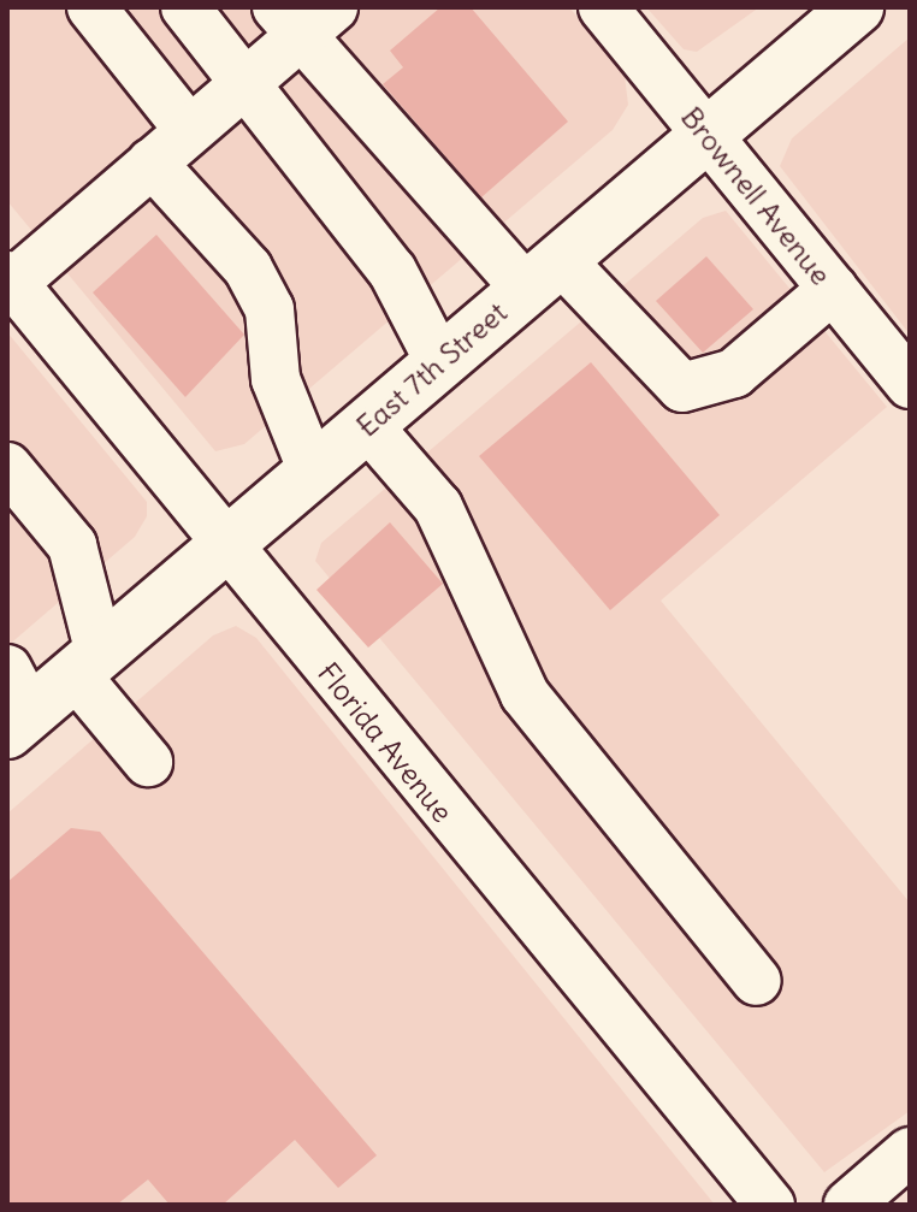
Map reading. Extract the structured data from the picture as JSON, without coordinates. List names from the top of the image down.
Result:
{
  "streets": {
    "main road": ["East 7th Street"],
    "street": ["Brownell Avenue", "Florida Avenue"]
  },
  "crossings": [
    ["Brownell Avenue", "East 7th Street"],
    ["East 7th Street", "Florida Avenue"]
  ]
}
